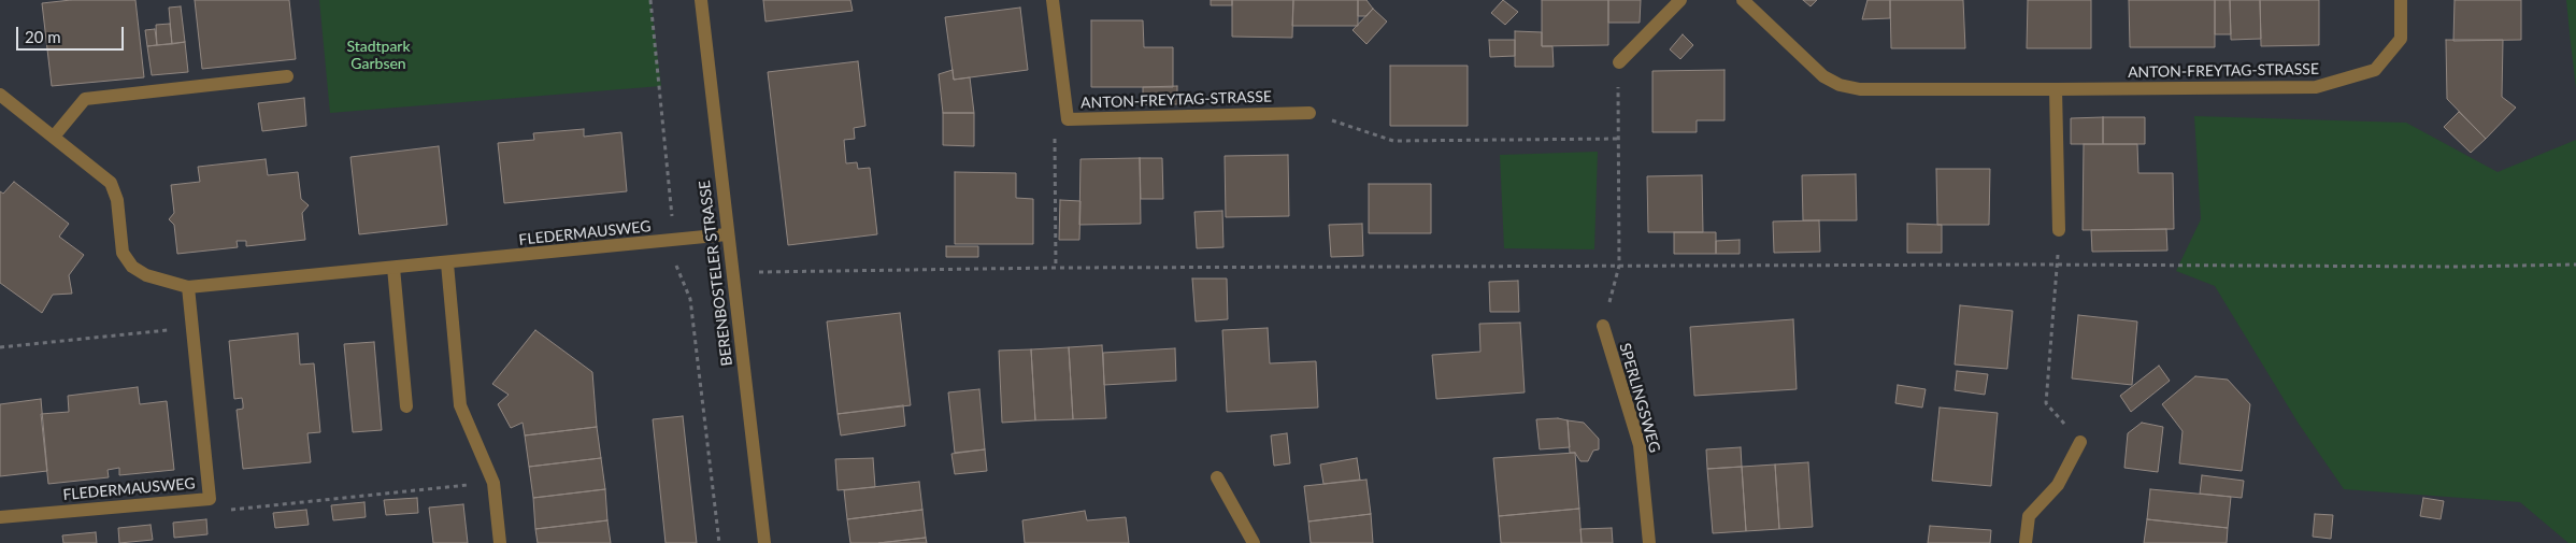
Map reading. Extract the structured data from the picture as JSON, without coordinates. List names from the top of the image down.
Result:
{
  "streets": {
    "street": [
      "ANTON-FREYTAG-STRASSE",
      "FLEDERMAUSWEG",
      "BERENBOSTELER STRASSE",
      "SPERLINGSWEG"
    ]
  },
  "crossings": [
    ["FLEDERMAUSWEG", "BERENBOSTELER STRASSE"]
  ],
  "parks": ["Stadtpark Garbsen"],
  "scale_bar": "20 m"
}
